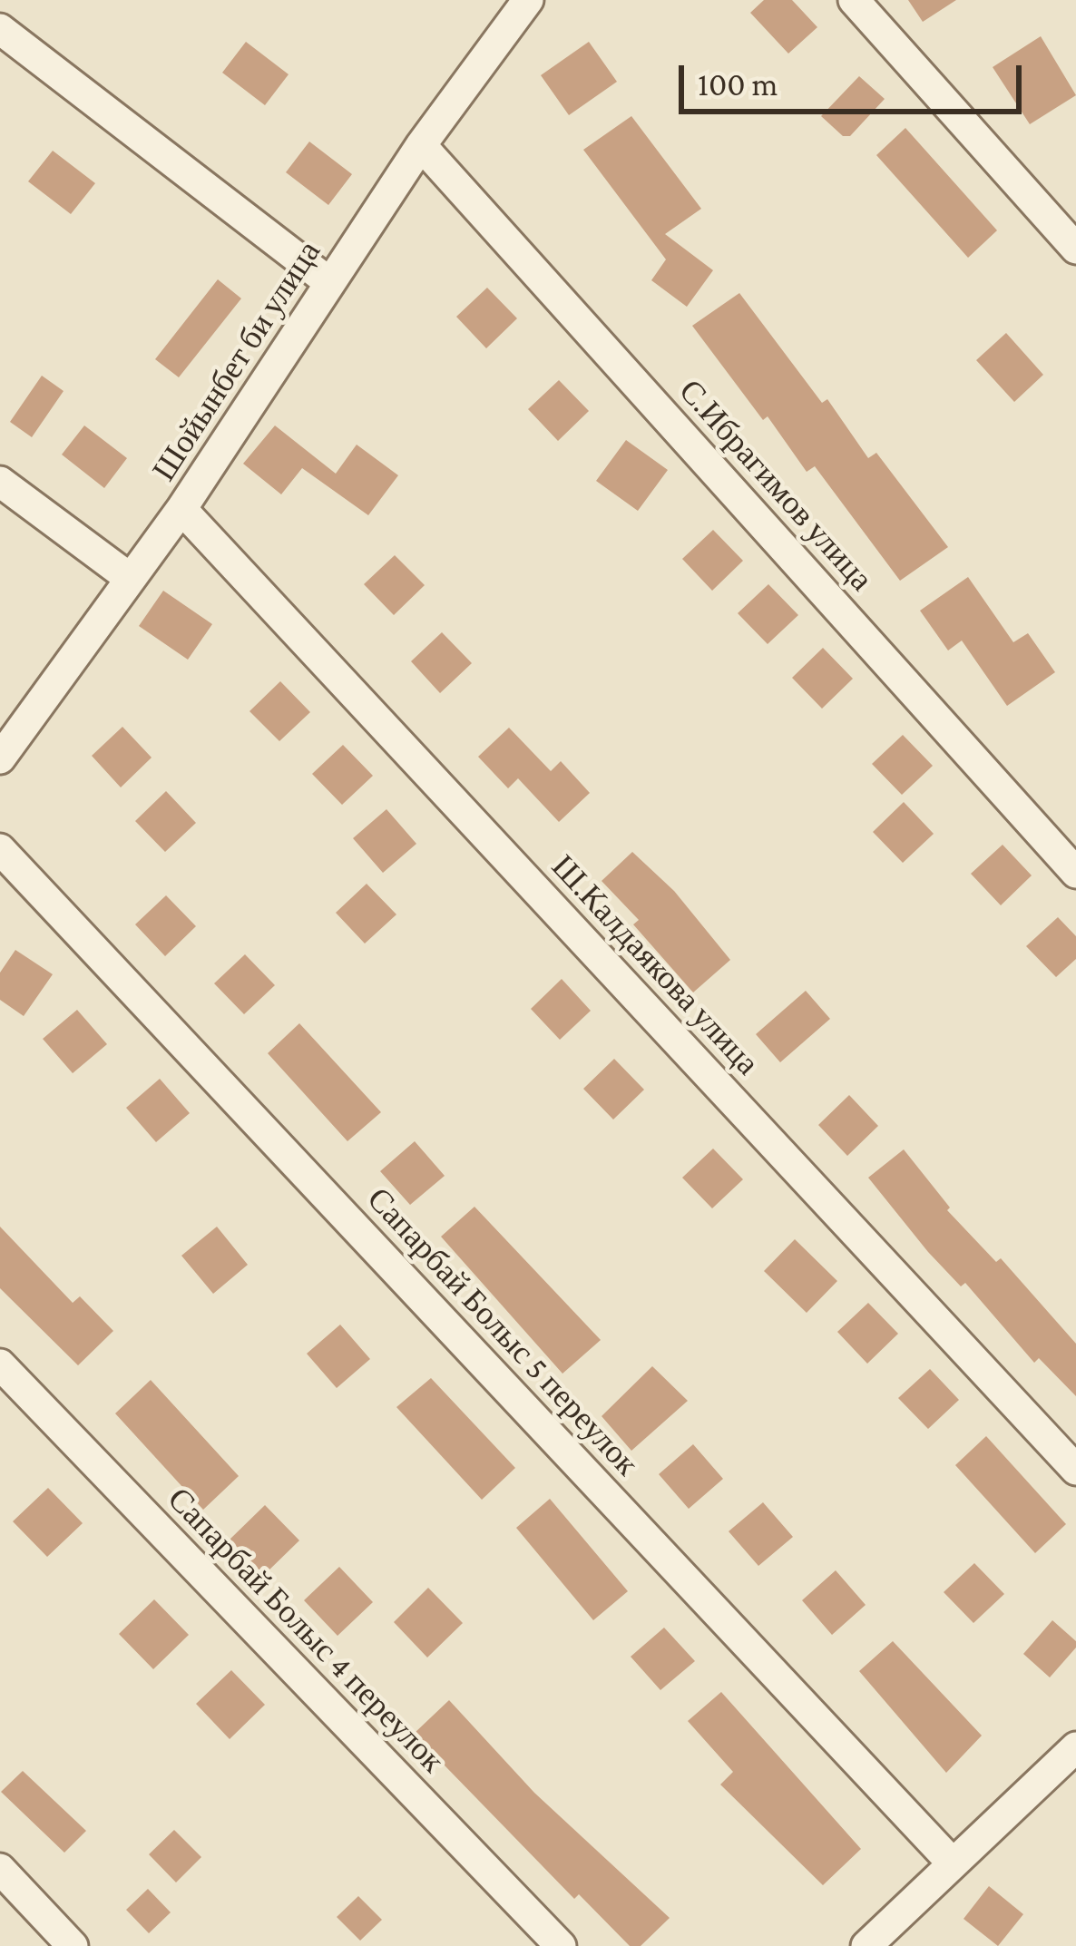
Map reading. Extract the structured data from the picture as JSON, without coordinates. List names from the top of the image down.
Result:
{
  "streets": {
    "street": [
      "Шойынбет би улица",
      "С.Ибрагимов улица",
      "Ш.Калдаякова улица",
      "Сапарбай Болыс 5 переулок",
      "Сапарбай Болыс 4 переулок"
    ]
  },
  "crossings": [
    ["Шойынбет би улица", "С.Ибрагимов улица"],
    ["Шойынбет би улица", "Ш.Калдаякова улица"]
  ],
  "scale_bar": "100 m"
}
